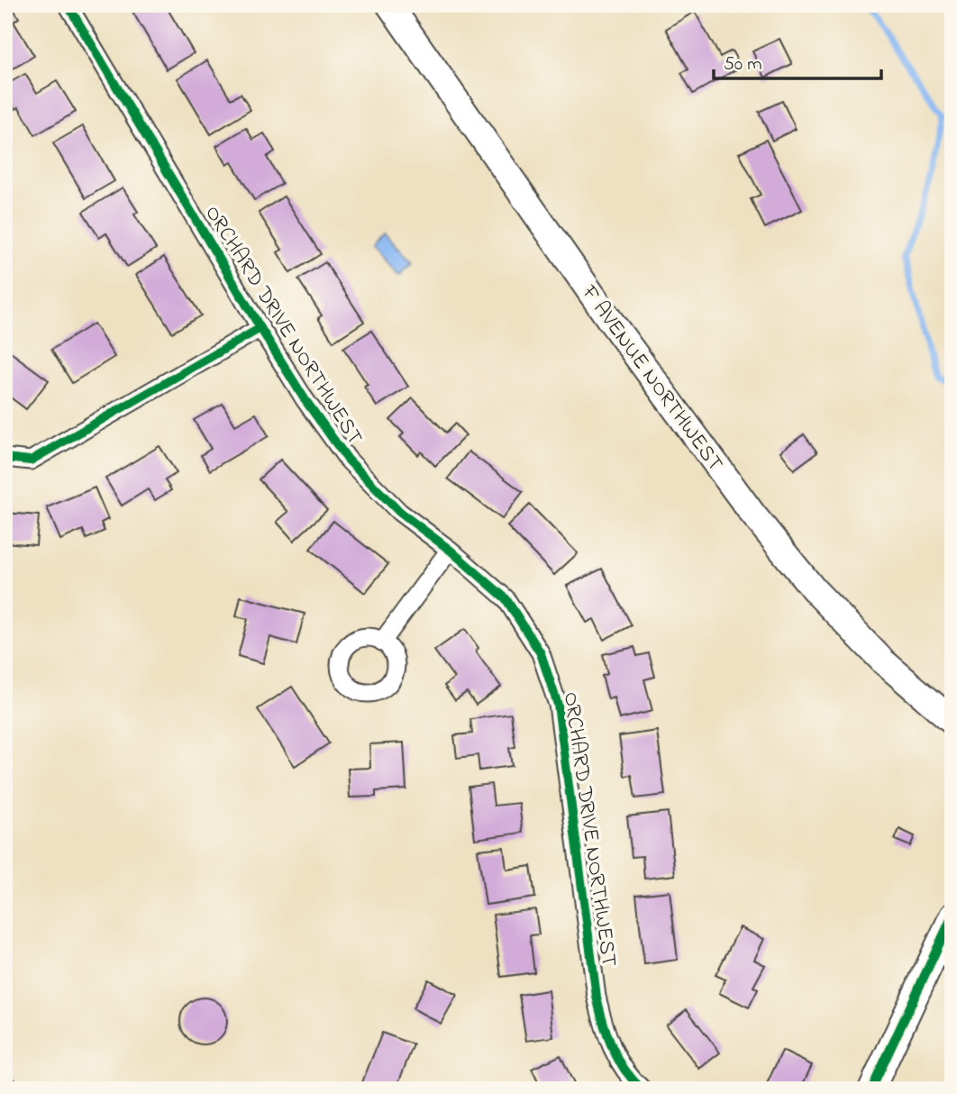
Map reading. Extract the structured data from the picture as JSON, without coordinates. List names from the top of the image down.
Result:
{
  "streets": {
    "main road": ["F AVENUE NORTHWEST"],
    "street": ["ORCHARD DRIVE NORTHWEST"]
  },
  "scale_bar": "50 m"
}
